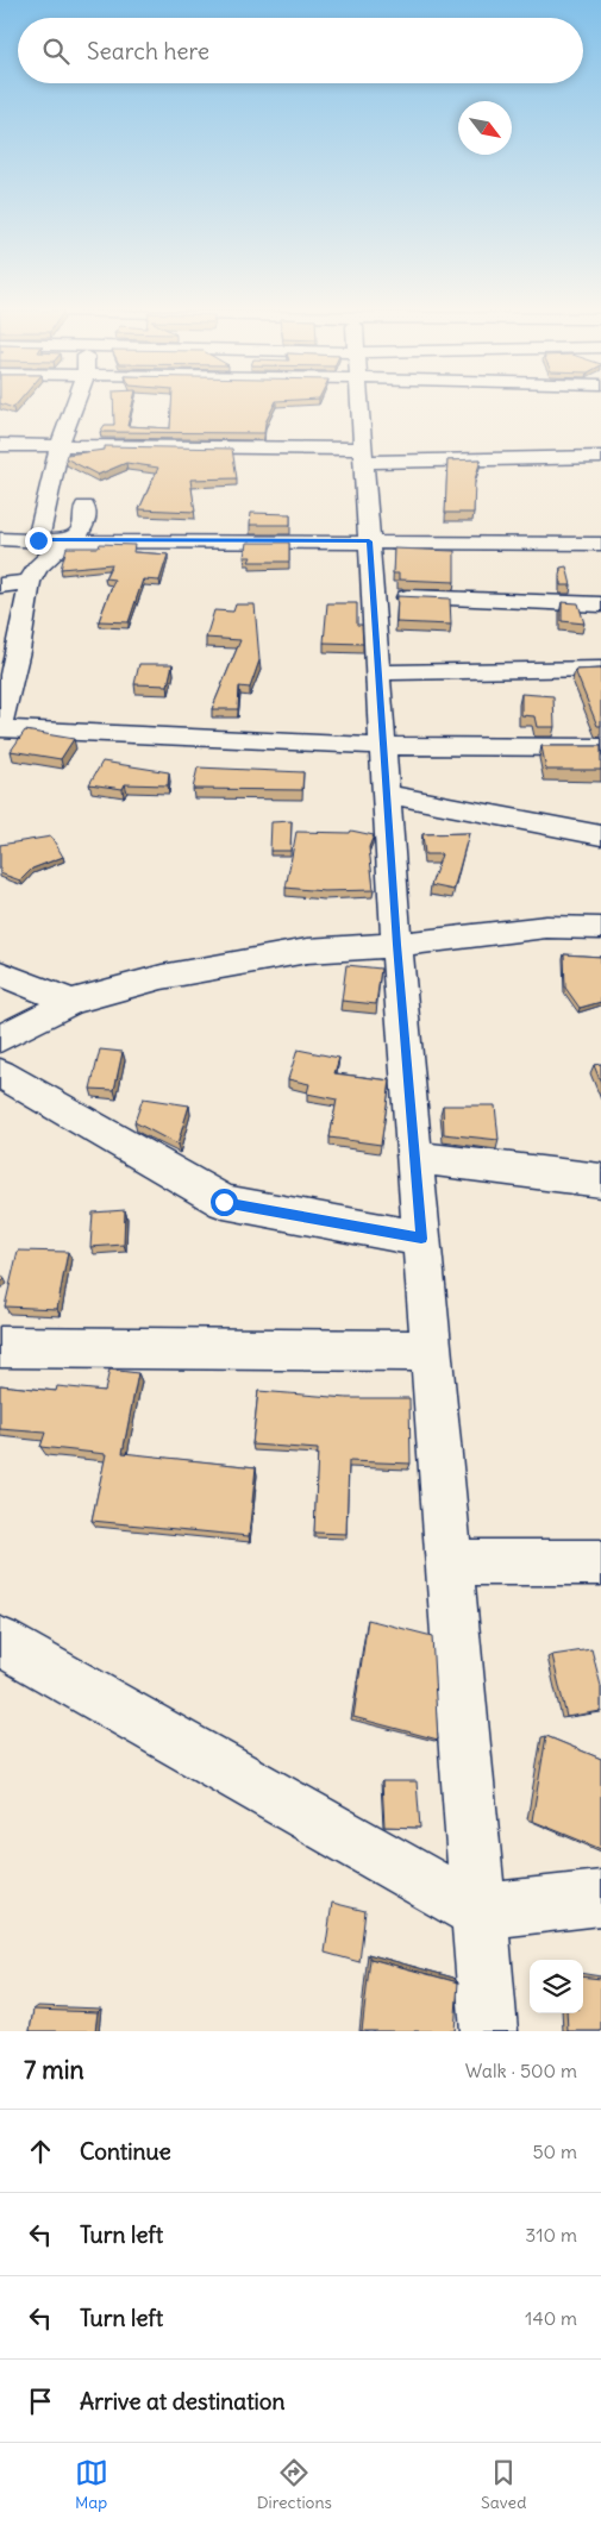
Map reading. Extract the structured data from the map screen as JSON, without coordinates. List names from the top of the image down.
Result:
{
  "north": "bottom right",
  "page": {
    "search": "Search here",
    "heading": ["7 min", "Walk · 500 m"],
    "list": [
      ["Continue", "50 m"],
      ["Turn left", "310 m"],
      ["Turn left", "140 m"],
      "Arrive at destination"
    ],
    "nav": ["Map", "Directions", "Saved"]
  }
}
